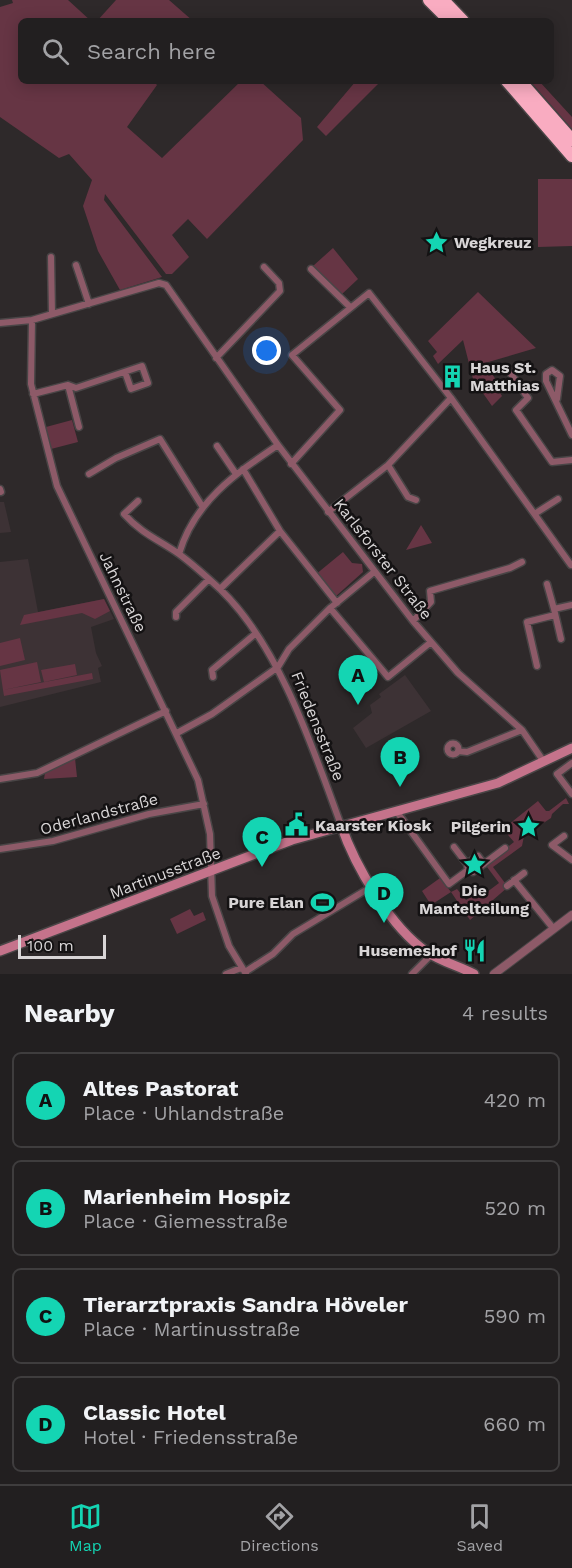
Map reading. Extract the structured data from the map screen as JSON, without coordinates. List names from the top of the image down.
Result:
{
  "streets": {
    "main road": ["Friedensstraße", "Martinusstraße"],
    "street": ["Karlsforster Straße", "Jahnstraße", "Oderlandstraße"]
  },
  "crossings": [
    ["Karlsforster Straße", "Martinusstraße"],
    ["Jahnstraße", "Oderlandstraße"],
    ["Jahnstraße", "Martinusstraße"],
    ["Friedensstraße", "Martinusstraße"]
  ],
  "places": {
    "place": ["Wegkreuz", "Pilgerin", "Die Mantelteilung"],
    "building": ["Haus St. Matthias"],
    "public building": ["Kaarster Kiosk"],
    "sports": ["Pure Elan"],
    "restaurant": ["Husemeshof"]
  },
  "scale_bar": "100 m",
  "page": {
    "search": "Search here",
    "pins": [
      "A",
      "B",
      "C",
      "D"
    ],
    "scale": "100 m",
    "heading": ["Nearby", "4 results"],
    "list": [
      {
        "mark": "A",
        "name": "Altes Pastorat",
        "note": "Place · Uhlandstraße",
        "value": "420 m"
      },
      {
        "mark": "B",
        "name": "Marienheim Hospiz",
        "note": "Place · Giemesstraße",
        "value": "520 m"
      },
      {
        "mark": "C",
        "name": "Tierarztpraxis Sandra Höveler",
        "note": "Place · Martinusstraße",
        "value": "590 m"
      },
      {
        "mark": "D",
        "name": "Classic Hotel",
        "note": "Hotel · Friedensstraße",
        "value": "660 m"
      }
    ],
    "nav": ["Map", "Directions", "Saved"]
  }
}
